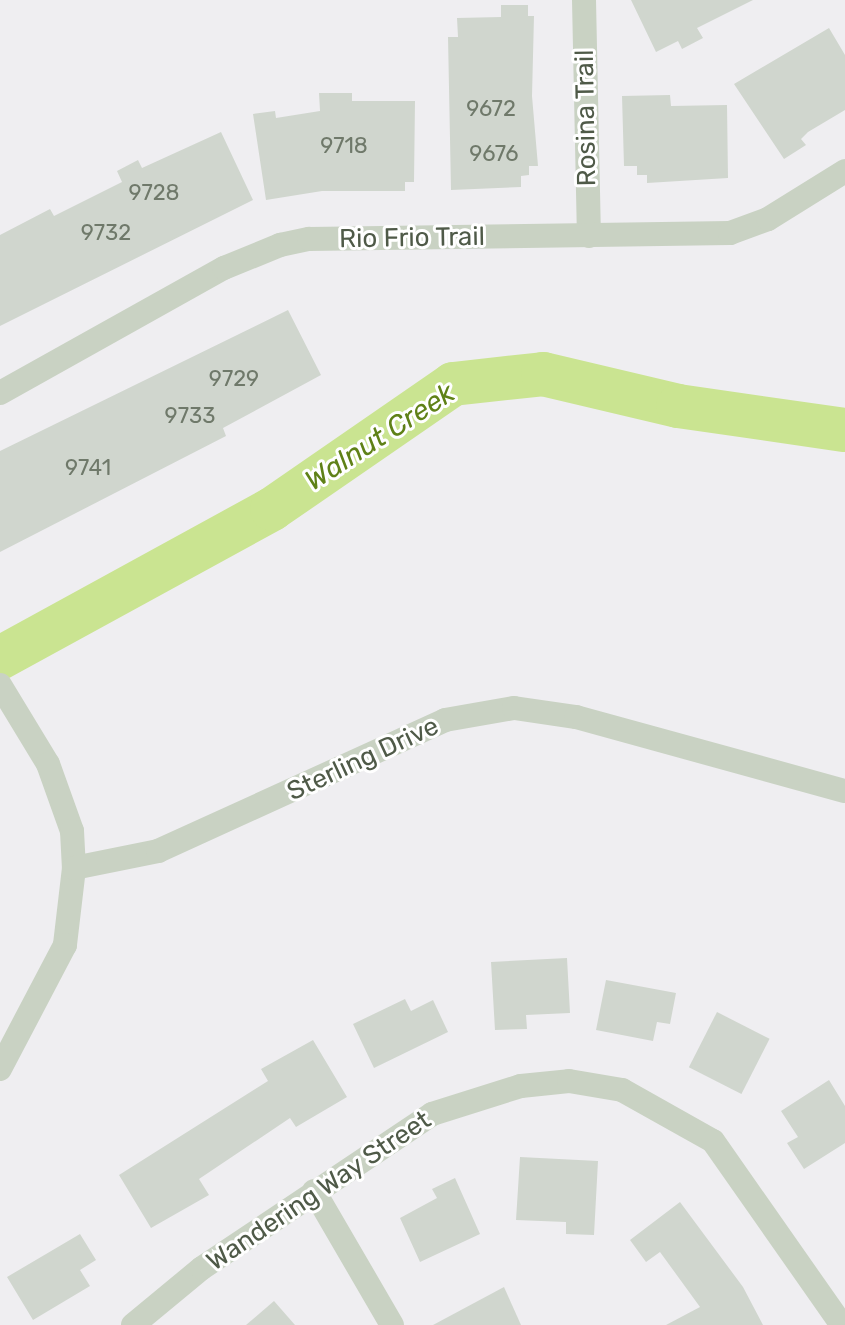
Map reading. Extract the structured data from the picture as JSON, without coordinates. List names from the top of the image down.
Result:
{
  "streets": {
    "street": [
      "Rosina Trail",
      "Rio Frio Trail",
      "Sterling Drive",
      "Wandering Way Street"
    ]
  },
  "crossings": [
    ["Rosina Trail", "Rio Frio Trail"]
  ],
  "water": ["Walnut Creek"],
  "house_numbers": [
    "9672",
    "9718",
    "9676",
    "9728",
    "9732",
    "9729",
    "9733",
    "9741"
  ]
}
